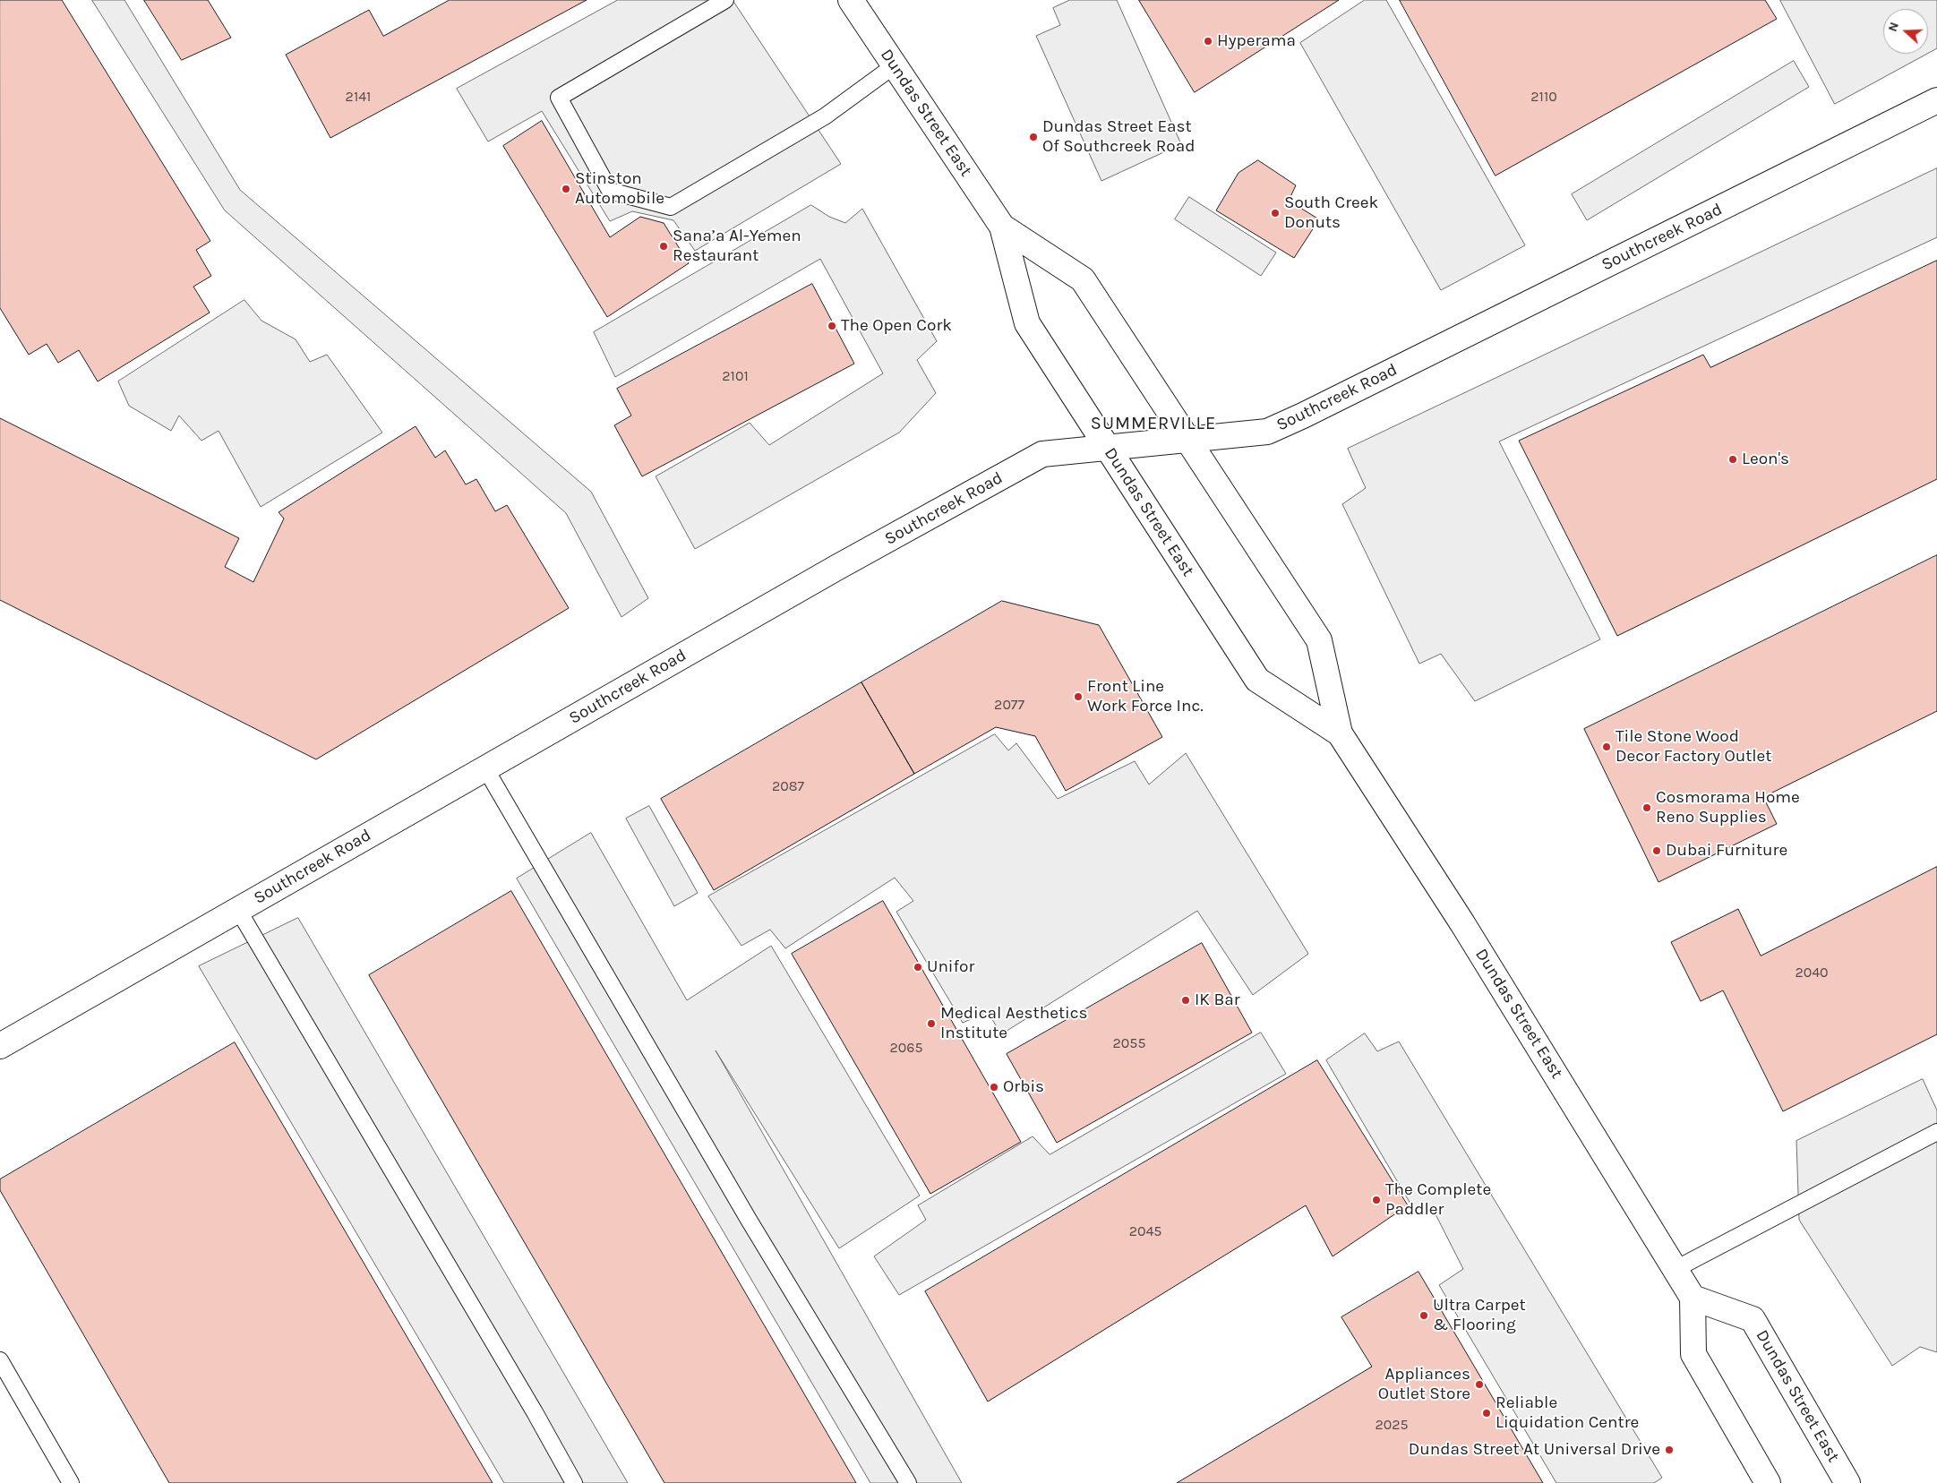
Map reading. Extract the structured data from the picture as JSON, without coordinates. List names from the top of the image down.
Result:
{
  "streets": {
    "main road": ["Dundas Street East", "Southcreek Road"]
  },
  "crossings": [
    ["Dundas Street East", "Southcreek Road"]
  ],
  "districts": ["SUMMERVILLE"],
  "places": [
    "Hyperama",
    "Dundas Street East Of Southcreek Road",
    "Stinston Automobile",
    "South Creek Donuts",
    "Sana’a Al-Yemen Restaurant",
    "The Open Cork",
    "Leon's",
    "Front Line Work Force Inc.",
    "Tile Stone Wood Decor Factory Outlet",
    "Cosmorama Home Reno Supplies",
    "Dubai Furniture",
    "Unifor",
    "IK Bar",
    "Medical Aesthetics Institute",
    "Orbis",
    "The Complete Paddler",
    "Ultra Carpet & Flooring",
    "Appliances Outlet Store",
    "Reliable Liquidation Centre",
    "Dundas Street At Universal Drive"
  ],
  "house_numbers": [
    "2141",
    "2110",
    "2101",
    "2077",
    "2087",
    "2040",
    "2055",
    "2065",
    "2045",
    "2025"
  ],
  "north": "left"
}
